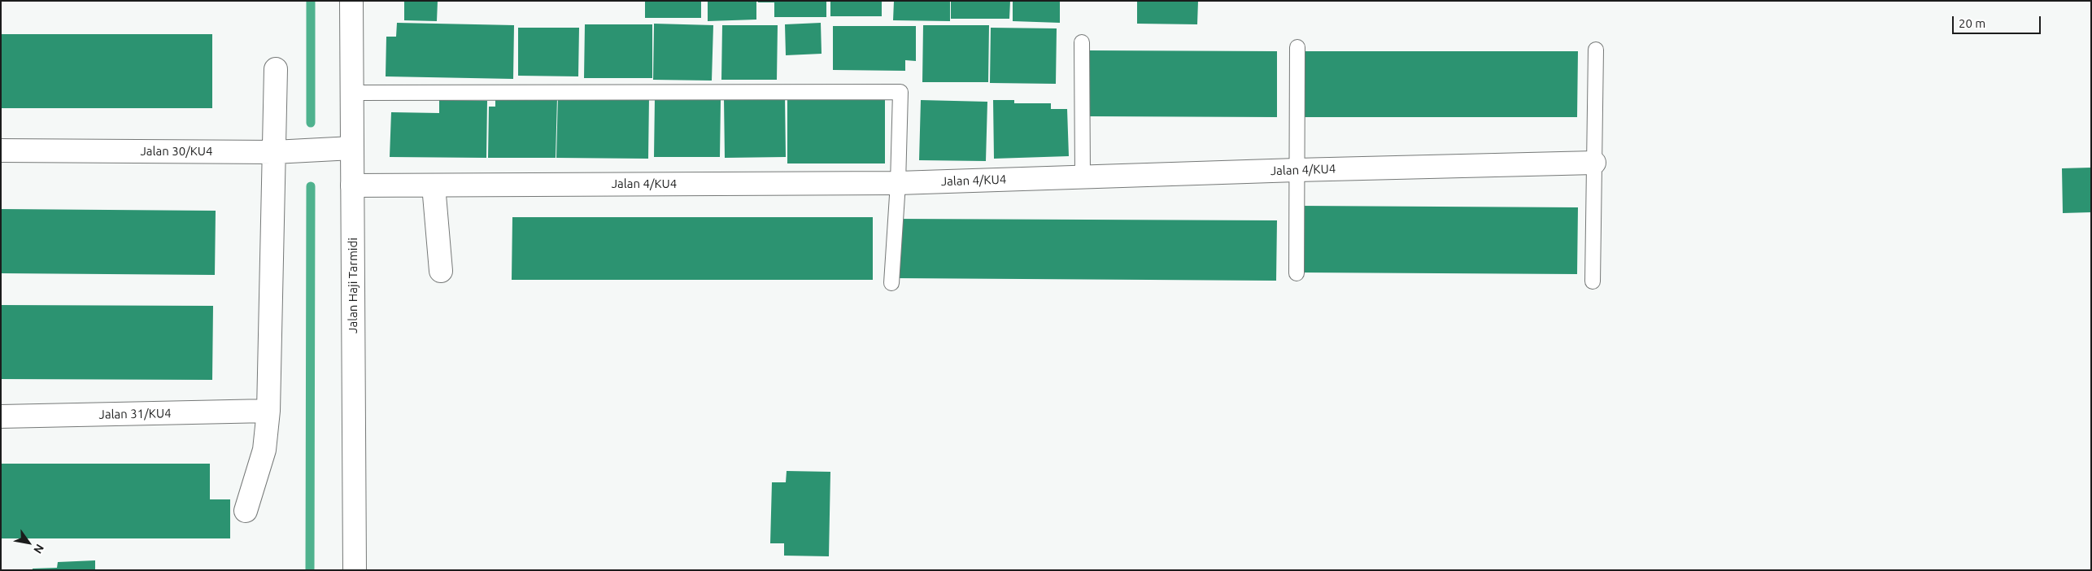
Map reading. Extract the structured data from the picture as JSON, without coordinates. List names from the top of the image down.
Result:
{
  "streets": {
    "street": [
      "Jalan 30/KU4",
      "Jalan 4/KU4",
      "Jalan Haji Tarmidi",
      "Jalan 31/KU4"
    ]
  },
  "crossings": [
    ["Jalan 30/KU4", "Jalan Haji Tarmidi"],
    ["Jalan 4/KU4", "Jalan Haji Tarmidi"]
  ],
  "scale_bar": "20 m",
  "north": "bottom right"
}
